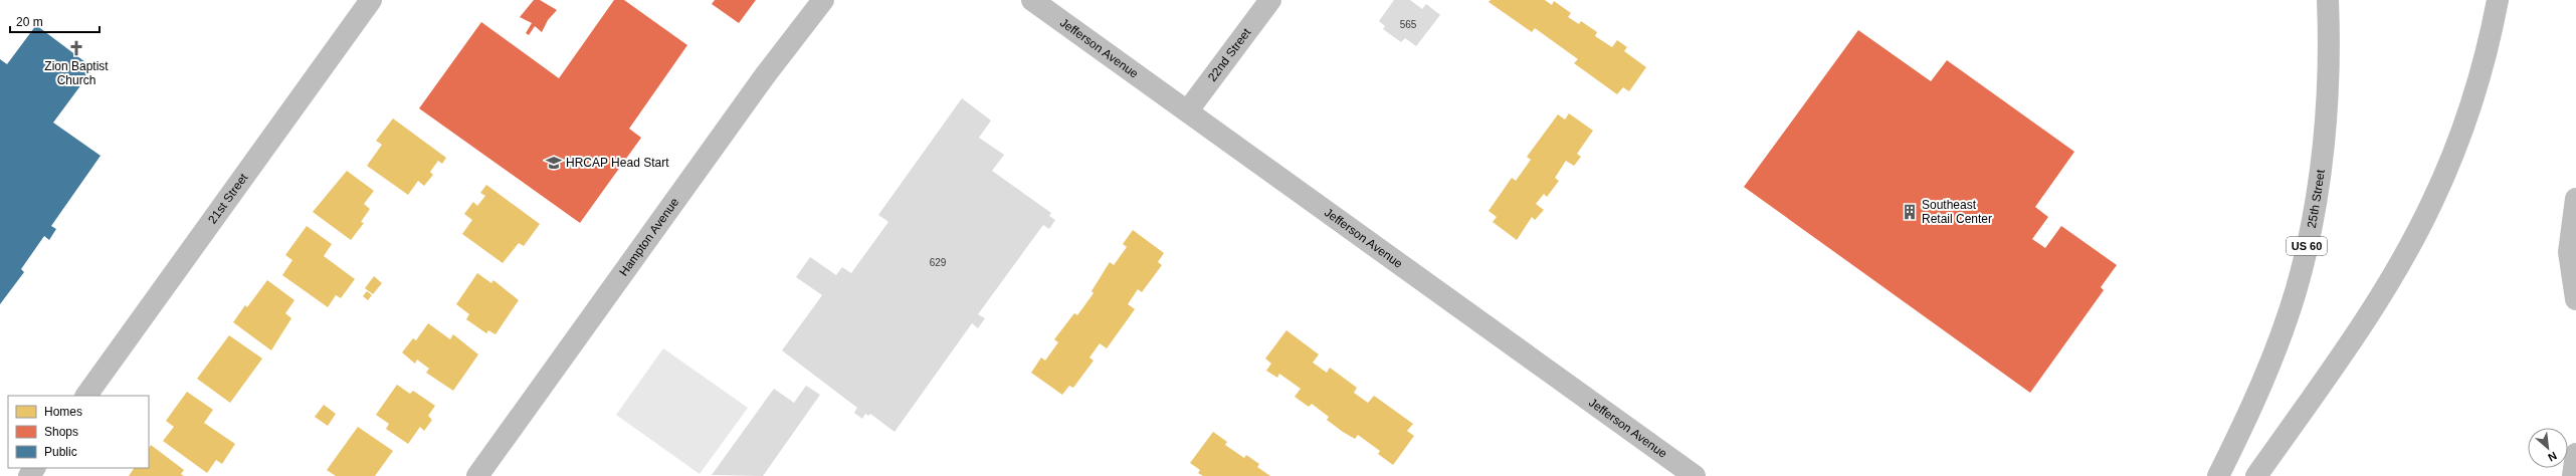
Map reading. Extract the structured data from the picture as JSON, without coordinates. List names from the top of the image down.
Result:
{
  "streets": {
    "main road": [
      "Jefferson Avenue",
      "22nd Street",
      "25th Street",
      "21st Street",
      "Hampton Avenue",
      "US 60"
    ]
  },
  "crossings": [
    ["Jefferson Avenue", "22nd Street"]
  ],
  "places": {
    "church": ["Zion Baptist Church"],
    "school or university": ["HRCAP Head Start"],
    "building": ["Southeast Retail Center"]
  },
  "house_numbers": ["565", "629"],
  "legend": ["Homes", "Shops", "Public"],
  "scale_bar": "20 m",
  "north": "bottom right"
}
